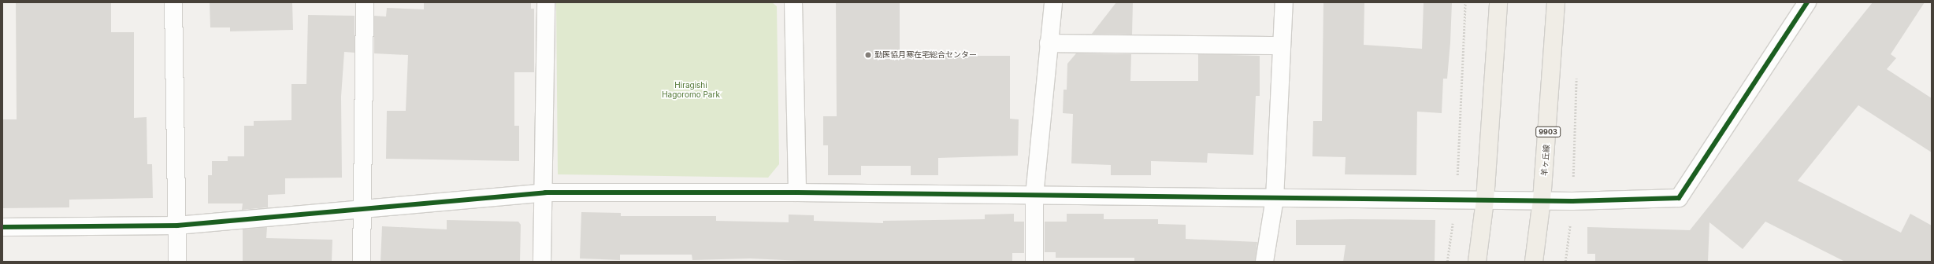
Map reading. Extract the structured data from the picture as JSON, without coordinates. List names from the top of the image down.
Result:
{
  "streets": {
    "main road": ["9903", "羊ヶ丘線"]
  },
  "parks": ["Hiragishi Hagoromo Park"],
  "places": ["勤医協月寒在宅総合センター"]
}
